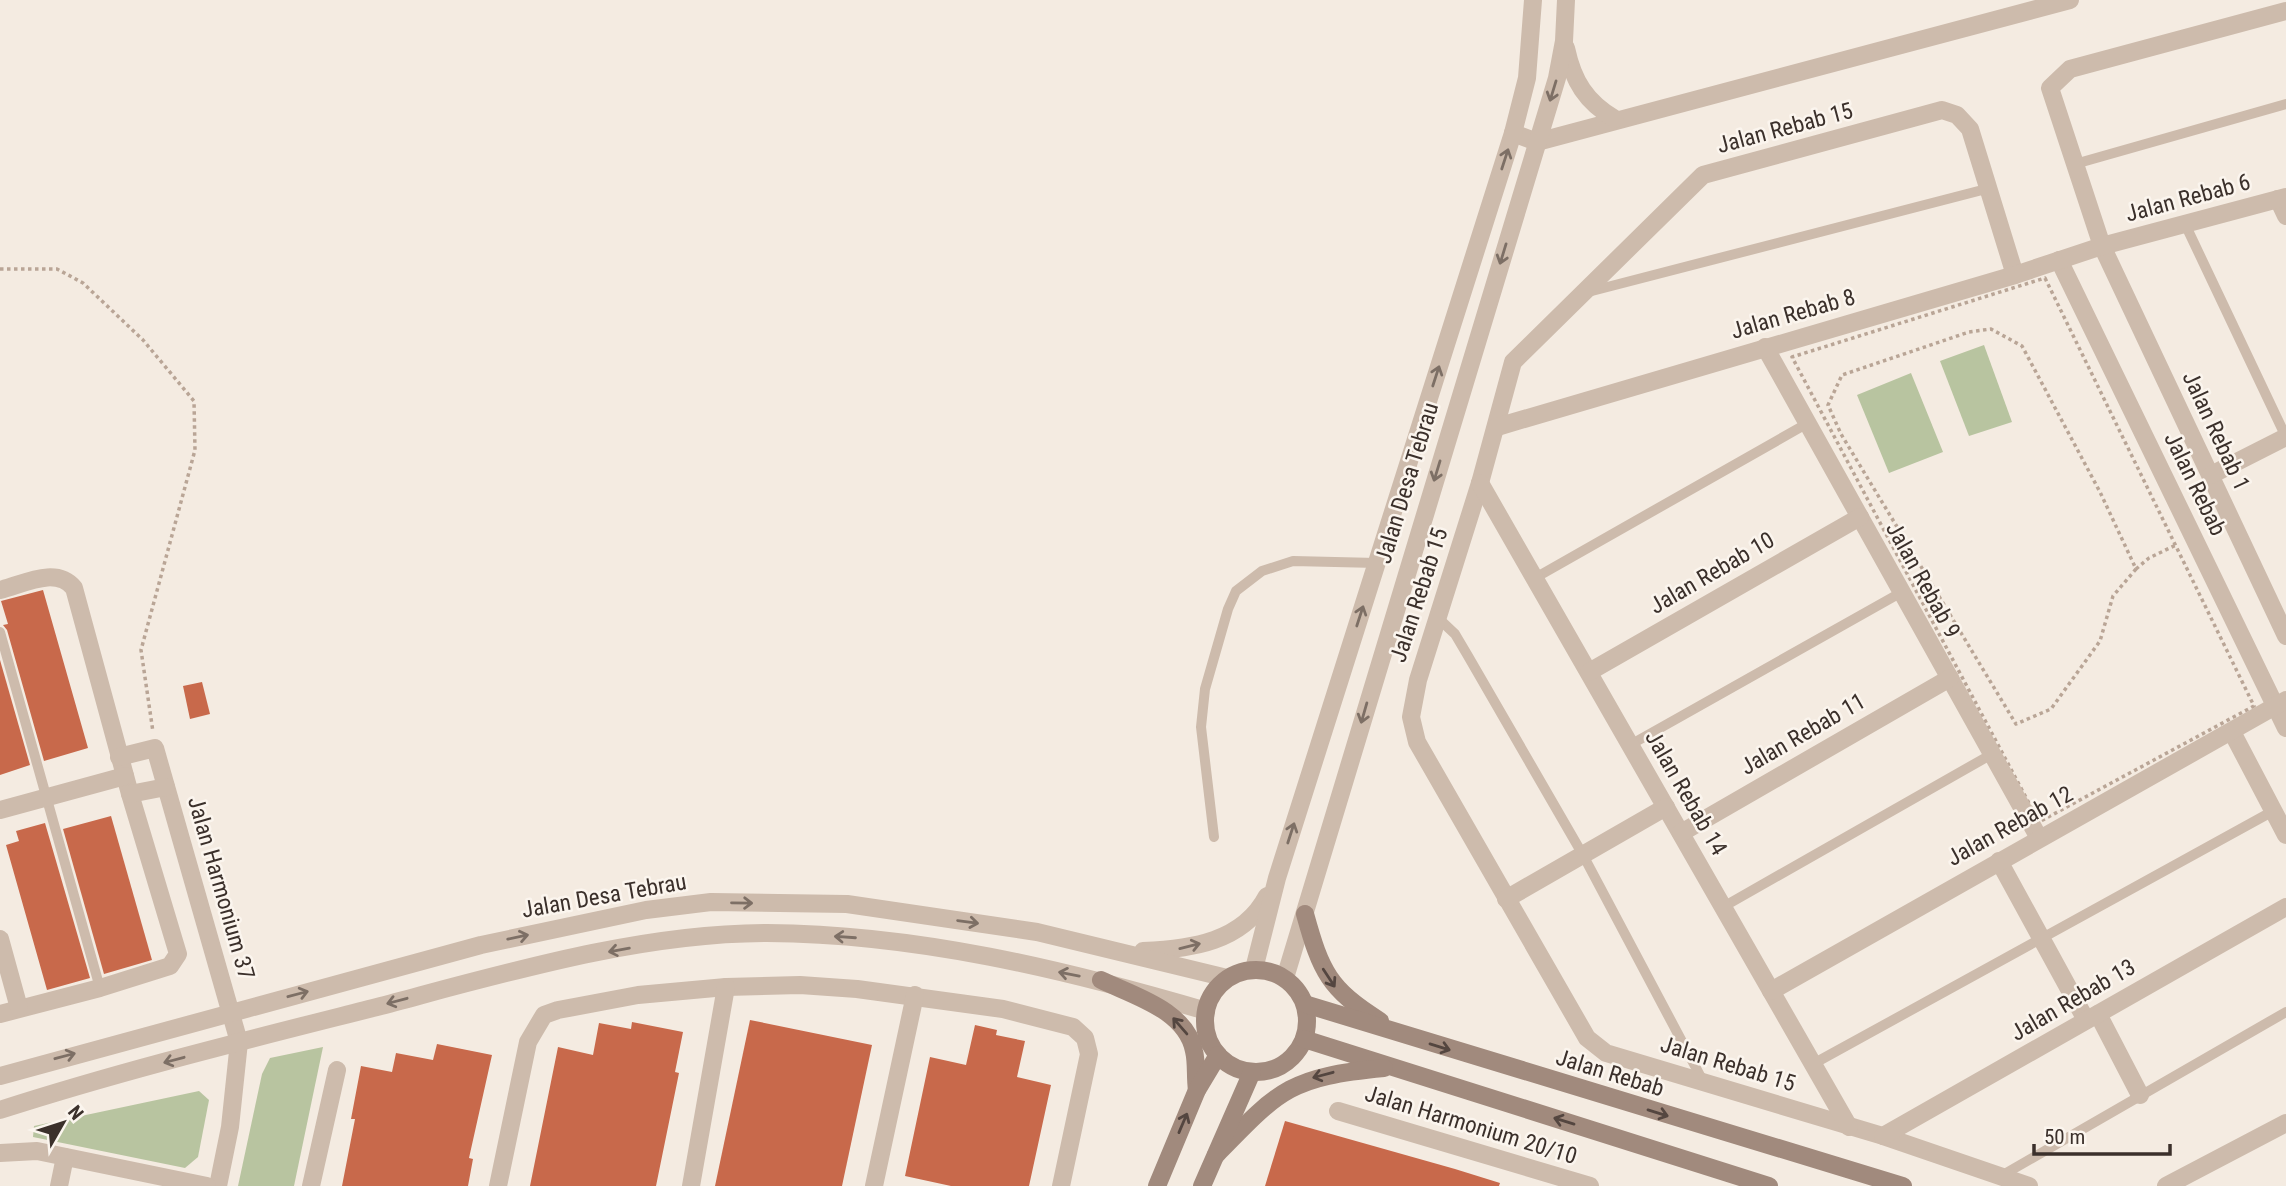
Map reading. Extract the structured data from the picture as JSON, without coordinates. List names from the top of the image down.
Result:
{
  "streets": {
    "main road": ["Jalan Rebab"],
    "street": [
      "Jalan Rebab 15",
      "Jalan Rebab 6",
      "Jalan Rebab 8",
      "Jalan Rebab 1",
      "Jalan Desa Tebrau",
      "Jalan Rebab 10",
      "Jalan Rebab 9",
      "Jalan Rebab 11",
      "Jalan Rebab 14",
      "Jalan Rebab 12",
      "Jalan Harmonium 37",
      "Jalan Rebab 13",
      "Jalan Harmonium 20/10"
    ]
  },
  "crossings": [
    ["Jalan Rebab 15", "Jalan Rebab 8"],
    ["Jalan Rebab 15", "Jalan Rebab 14"],
    ["Jalan Rebab 15", "Jalan Rebab 13"],
    ["Jalan Rebab 6", "Jalan Rebab 8"],
    ["Jalan Rebab 6", "Jalan Rebab 1"],
    ["Jalan Rebab 8", "Jalan Rebab 1"],
    ["Jalan Rebab 8", "Jalan Rebab"],
    ["Jalan Rebab 8", "Jalan Rebab 9"],
    ["Jalan Desa Tebrau", "Jalan Rebab"],
    ["Jalan Desa Tebrau", "Jalan Harmonium 37"],
    ["Jalan Rebab", "Jalan Rebab 12"],
    ["Jalan Rebab 10", "Jalan Rebab 9"],
    ["Jalan Rebab 10", "Jalan Rebab 14"],
    ["Jalan Rebab 9", "Jalan Rebab 11"],
    ["Jalan Rebab 9", "Jalan Rebab 12"],
    ["Jalan Rebab 11", "Jalan Rebab 14"],
    ["Jalan Rebab 14", "Jalan Rebab 12"]
  ],
  "one_way": ["Jalan Rebab"],
  "scale_bar": "50 m",
  "north": "top right"
}
